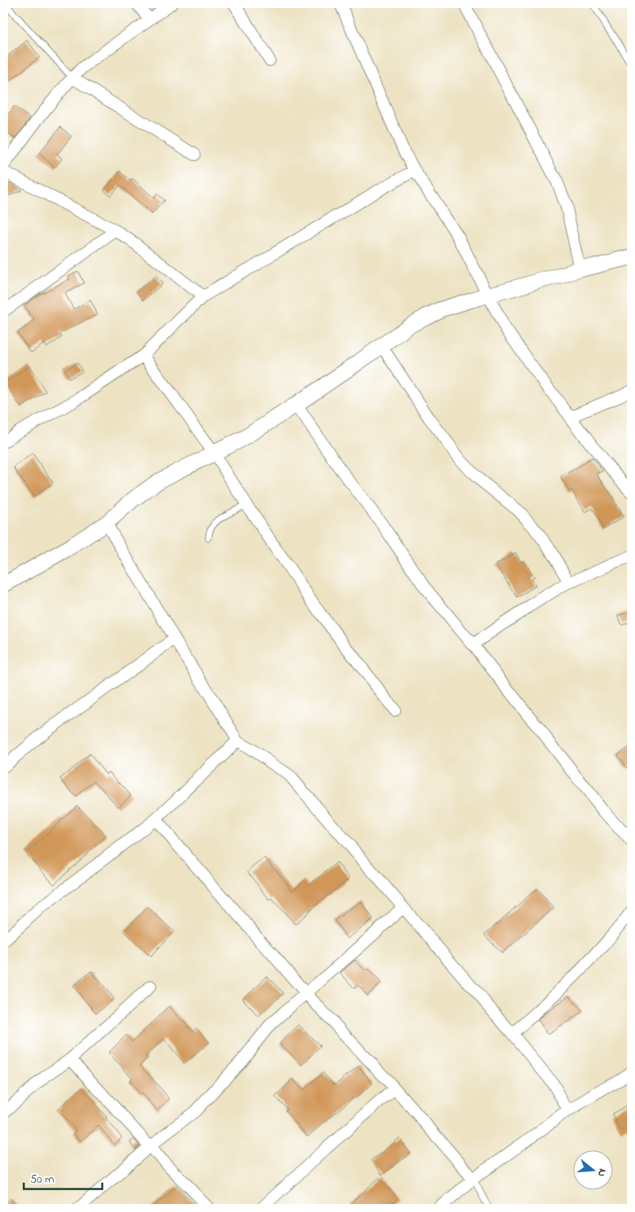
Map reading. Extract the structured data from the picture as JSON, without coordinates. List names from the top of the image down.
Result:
{
  "scale_bar": "50 m",
  "north": "right"
}
